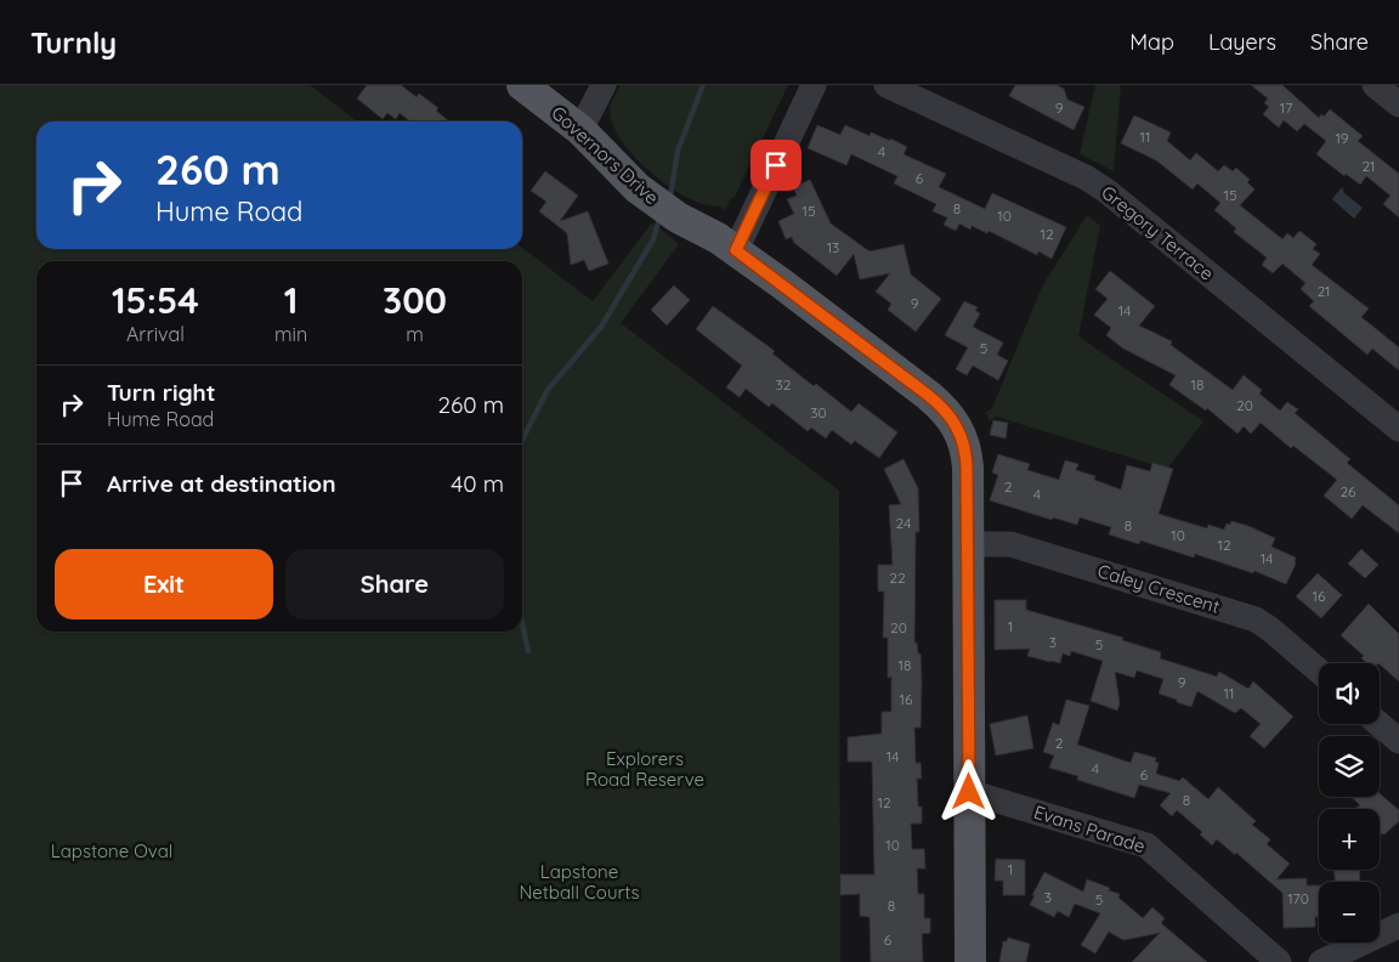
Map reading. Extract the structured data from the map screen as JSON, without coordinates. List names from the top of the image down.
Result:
{
  "streets": {
    "main road": ["Governors Drive"],
    "street": ["Gregory Terrace", "Caley Crescent", "Evans Parade"]
  },
  "crossings": [
    ["Governors Drive", "Caley Crescent"],
    ["Governors Drive", "Evans Parade"]
  ],
  "parks": ["Explorers Road Reserve", "Lapstone Oval", "Lapstone Netball Courts"],
  "house_numbers": [
    "9",
    "17",
    "11",
    "19",
    "4",
    "21",
    "6",
    "15",
    "8",
    "15",
    "10",
    "12",
    "13",
    "21",
    "9",
    "14",
    "5",
    "32",
    "18",
    "20",
    "30",
    "2",
    "26",
    "4",
    "24",
    "8",
    "10",
    "12",
    "14",
    "22",
    "16",
    "1",
    "20",
    "3",
    "5",
    "18",
    "9",
    "11",
    "16",
    "2",
    "14",
    "4",
    "6",
    "8",
    "12",
    "10",
    "1",
    "3",
    "170",
    "5",
    "8",
    "6"
  ],
  "page": {
    "header": "Turnly",
    "nav": ["Map", "Layers", "Share"],
    "turn": ["260 m", "Hume Road"],
    "eta": [
      "15:54",
      "Arrival",
      "1",
      "min",
      "300",
      "m"
    ],
    "list": [
      {
        "name": "Turn right",
        "note": "Hume Road",
        "value": "260 m"
      },
      {
        "name": "Arrive at destination",
        "value": "40 m"
      }
    ],
    "buttons": ["Exit", "Share"],
    "map_buttons": ["+", "−"]
  }
}
